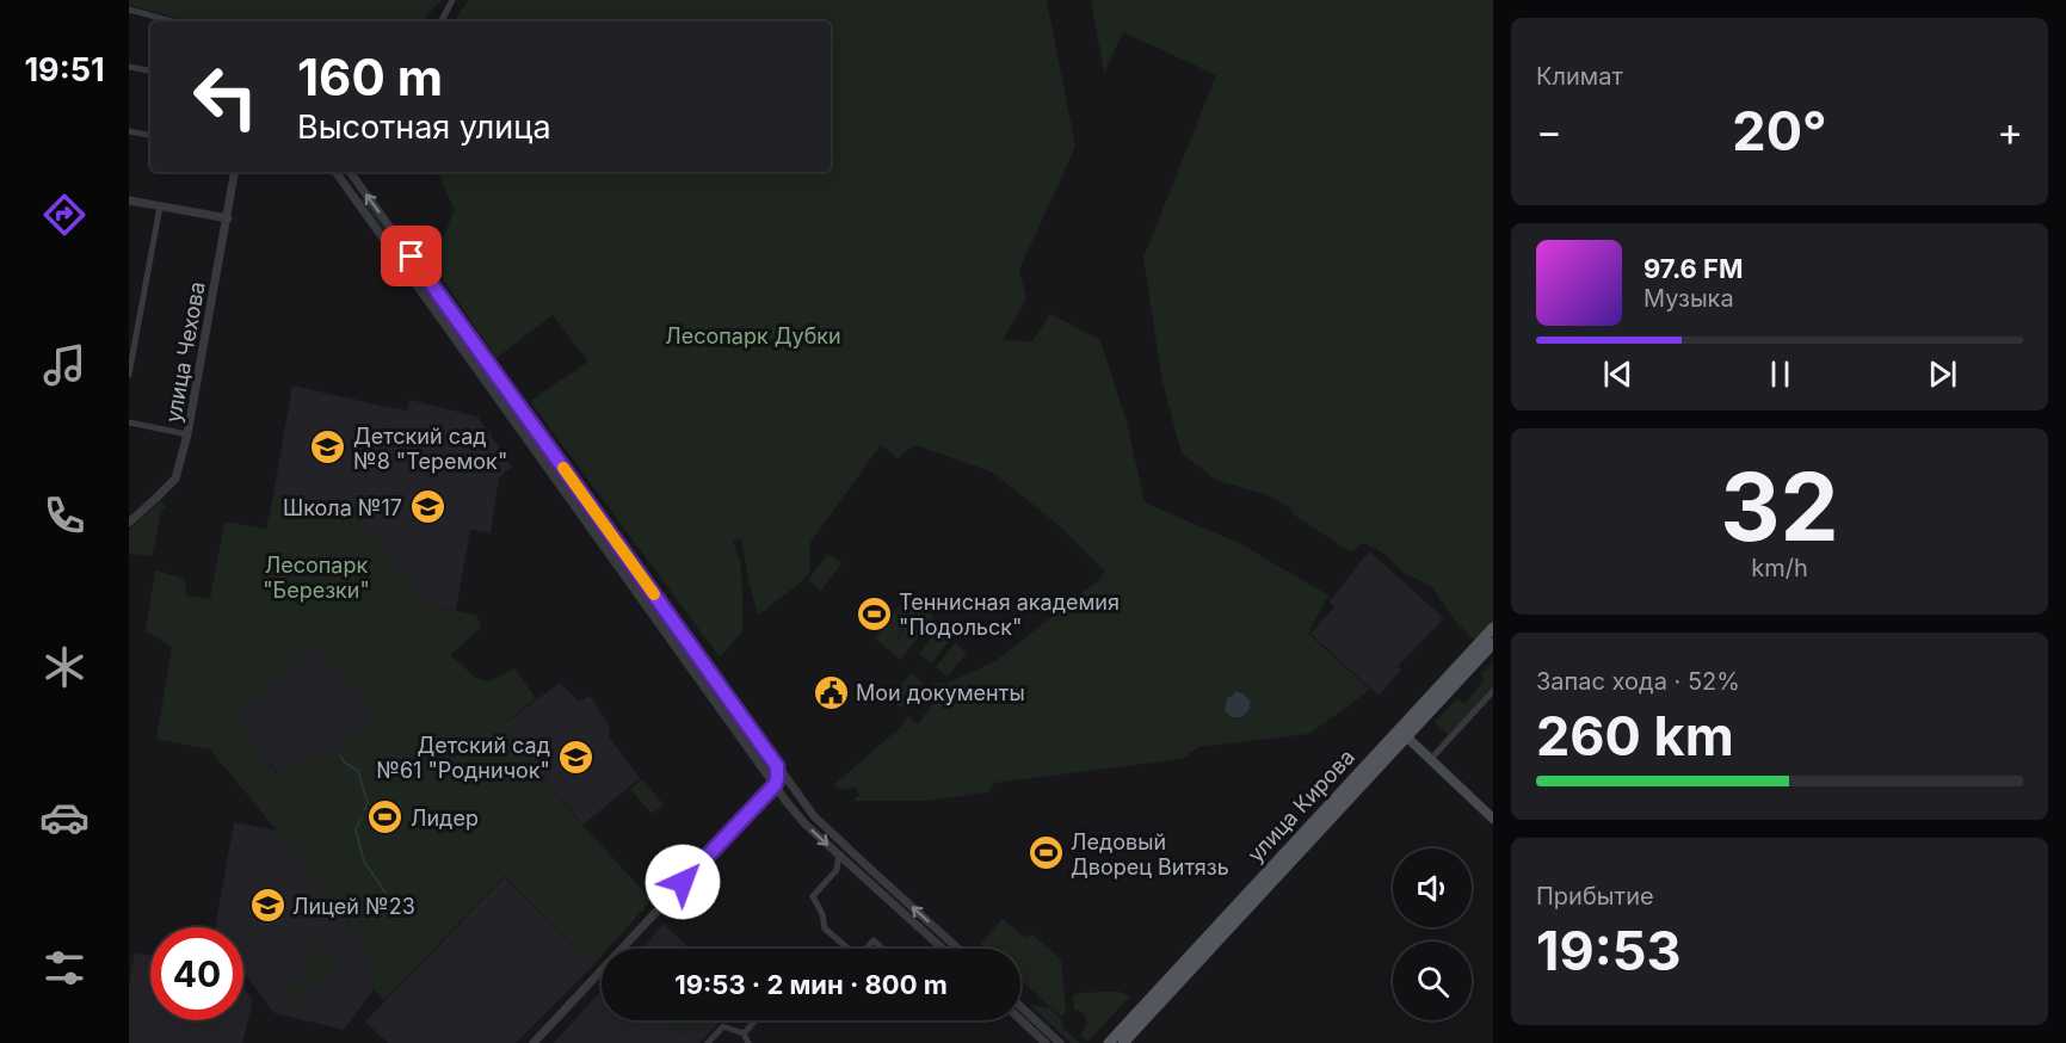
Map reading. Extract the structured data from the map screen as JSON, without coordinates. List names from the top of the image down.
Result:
{
  "streets": {
    "main road": ["улица Кирова"],
    "street": ["улица Чехова"]
  },
  "parks": ["Лесопарк Дубки", "Лесопарк \"Березки\""],
  "places": {
    "school or university": [
      "Детский сад №8 \"Теремок\"",
      "Школа №17",
      "Детский сад №61 \"Родничок\"",
      "Лицей №23"
    ],
    "sports": ["Теннисная академия \"Подольск\"", "Лидер", "Ледовый Дворец Витязь"],
    "public building": ["Мои документы"]
  },
  "page": {
    "tabs": "19:51",
    "tile": [
      "Климат",
      ["32", "km/h"],
      ["Запас хода · 52%", "260 km"],
      ["Прибытие", "19:53"]
    ],
    "turn": ["160 m", "Высотная улица"],
    "heat": ["−", "20°", "+"],
    "song": ["97.6 FM", "Музыка"],
    "limit": "40",
    "trip": "19:53 · 2 мин · 800 m"
  }
}
